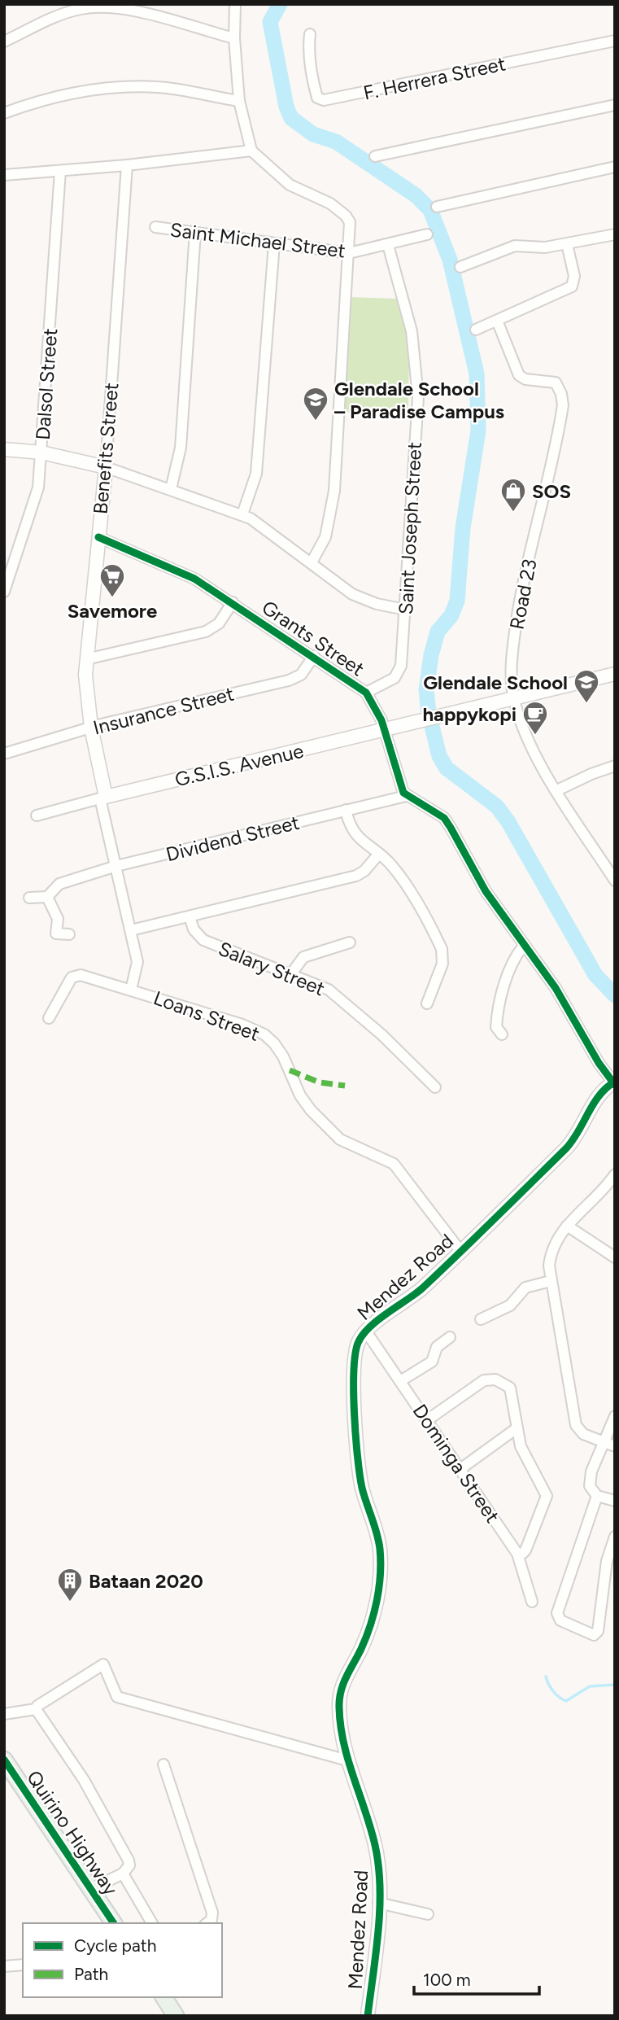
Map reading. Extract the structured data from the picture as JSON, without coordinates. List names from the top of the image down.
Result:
{
  "streets": {
    "main road": ["Quirino Highway"],
    "street": [
      "F. Herrera Street",
      "Saint Michael Street",
      "Dalsol Street",
      "Benefits Street",
      "Saint Joseph Street",
      "Road 23",
      "Grants Street",
      "Insurance Street",
      "G.S.I.S. Avenue",
      "Dividend Street",
      "Salary Street",
      "Loans Street",
      "Mendez Road",
      "Dominga Street"
    ]
  },
  "crossings": [
    ["Saint Michael Street", "Saint Joseph Street"],
    ["Benefits Street", "Grants Street"],
    ["Benefits Street", "Insurance Street"],
    ["Benefits Street", "G.S.I.S. Avenue"],
    ["Benefits Street", "Dividend Street"],
    ["Benefits Street", "Loans Street"],
    ["Saint Joseph Street", "Grants Street"],
    ["Road 23", "G.S.I.S. Avenue"],
    ["Grants Street", "Insurance Street"],
    ["Grants Street", "G.S.I.S. Avenue"],
    ["Grants Street", "Dividend Street"],
    ["Loans Street", "Mendez Road"],
    ["Mendez Road", "Dominga Street"]
  ],
  "places": {
    "school or university": ["Glendale School – Paradise Campus", "Glendale School"],
    "shop": ["SOS"],
    "supermarket": ["Savemore"],
    "cafe": ["happykopi"],
    "building": ["Bataan 2020"]
  },
  "legend": ["Cycle path", "Path"],
  "scale_bar": "100 m"
}
